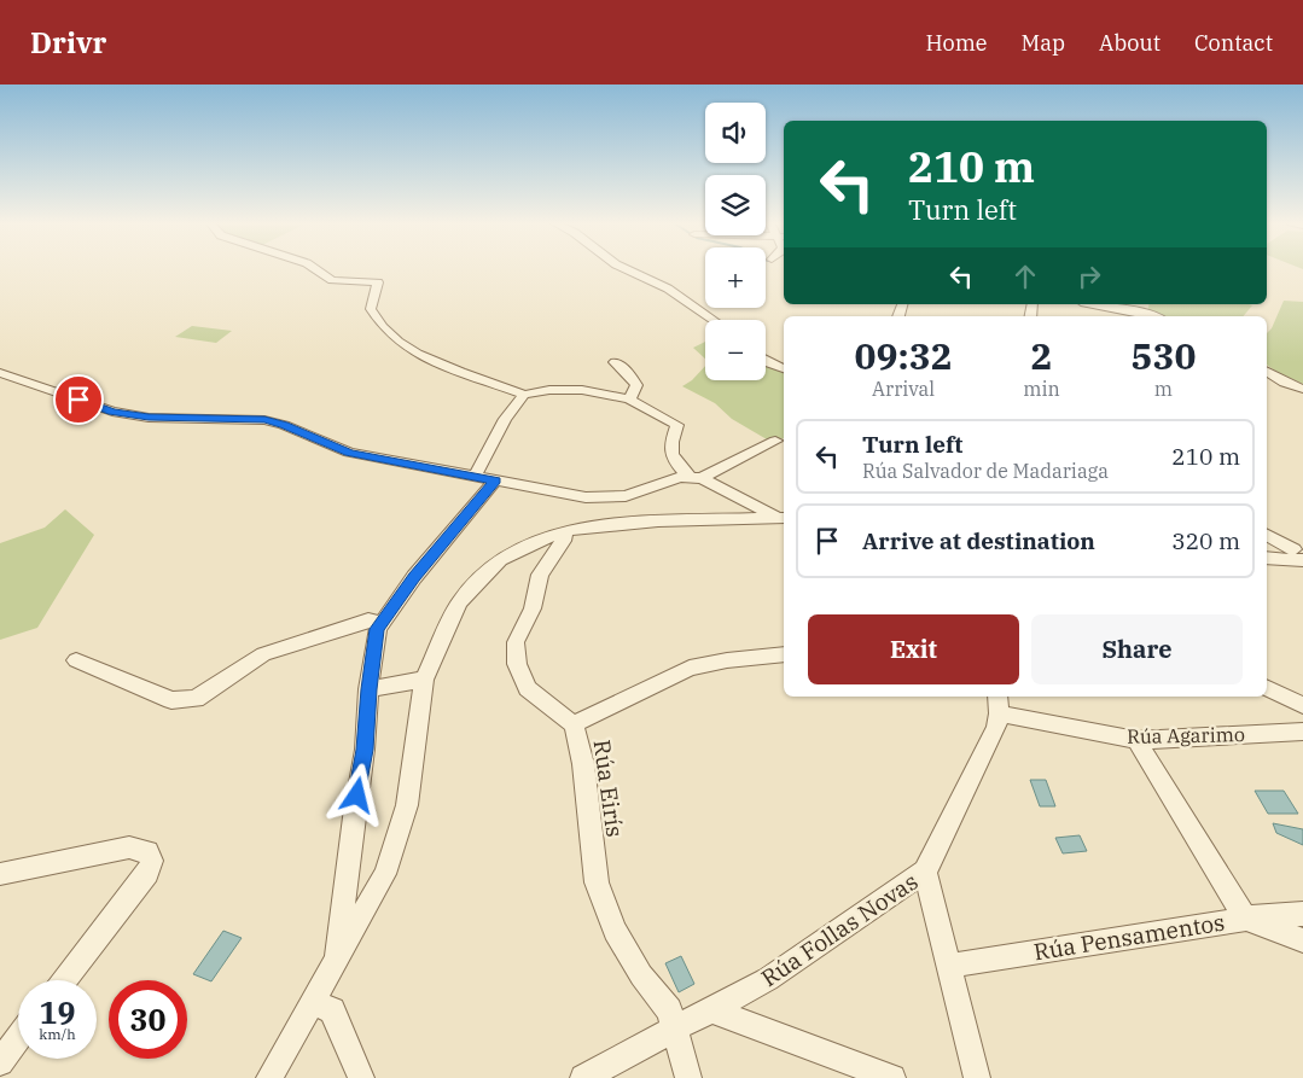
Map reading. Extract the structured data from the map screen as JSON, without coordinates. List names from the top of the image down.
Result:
{
  "streets": {
    "street": [
      "Rúa Agarimo",
      "Rúa Eirís",
      "Rúa Follas Novas",
      "Rúa Pensamentos"
    ]
  },
  "crossings": [
    ["Rúa Agarimo", "Rúa Follas Novas"],
    ["Rúa Agarimo", "Rúa Pensamentos"],
    ["Rúa Eirís", "Rúa Follas Novas"]
  ],
  "page": {
    "header": "Drivr",
    "nav": [
      "Home",
      "Map",
      "About",
      "Contact"
    ],
    "map_buttons": ["+", "−"],
    "turn": ["210 m", "Turn left"],
    "eta": [
      "09:32",
      "Arrival",
      "2",
      "min",
      "530",
      "m"
    ],
    "list": [
      {
        "name": "Turn left",
        "note": "Rúa Salvador de Madariaga",
        "value": "210 m"
      },
      {
        "name": "Arrive at destination",
        "value": "320 m"
      }
    ],
    "buttons": ["Exit", "Share"],
    "speed": "19 km/h",
    "limit": "30"
  }
}
